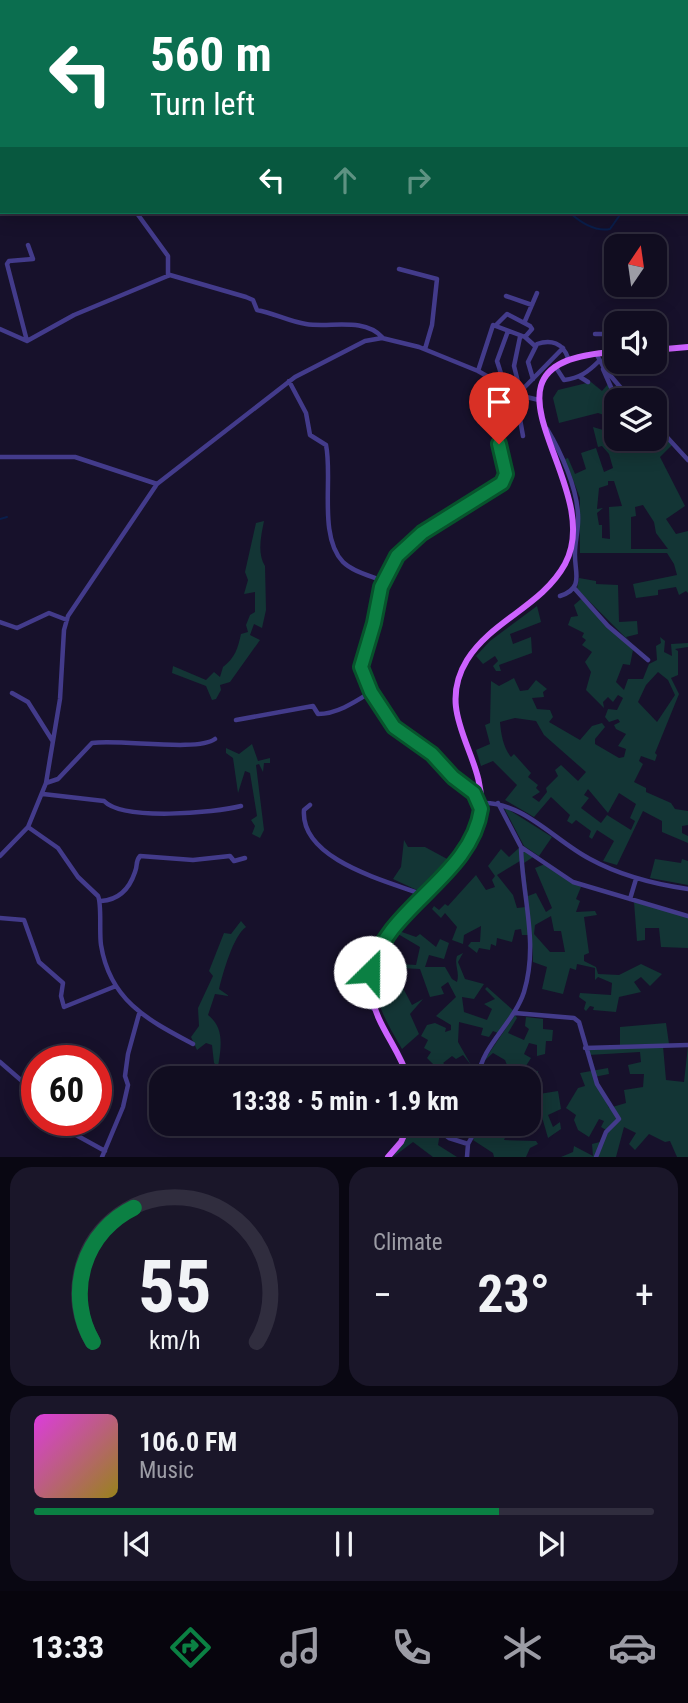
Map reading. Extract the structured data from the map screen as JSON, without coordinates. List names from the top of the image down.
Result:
{
  "north": "top",
  "page": {
    "turn": ["560 m", "Turn left"],
    "limit": "60",
    "trip": "13:38 · 5 min · 1.9 km",
    "tile": "Climate",
    "heat": ["−", "23°", "+"],
    "song": ["106.0 FM", "Music"],
    "tabs": "13:33",
    "gauge": ["55", "km/h"]
  }
}
